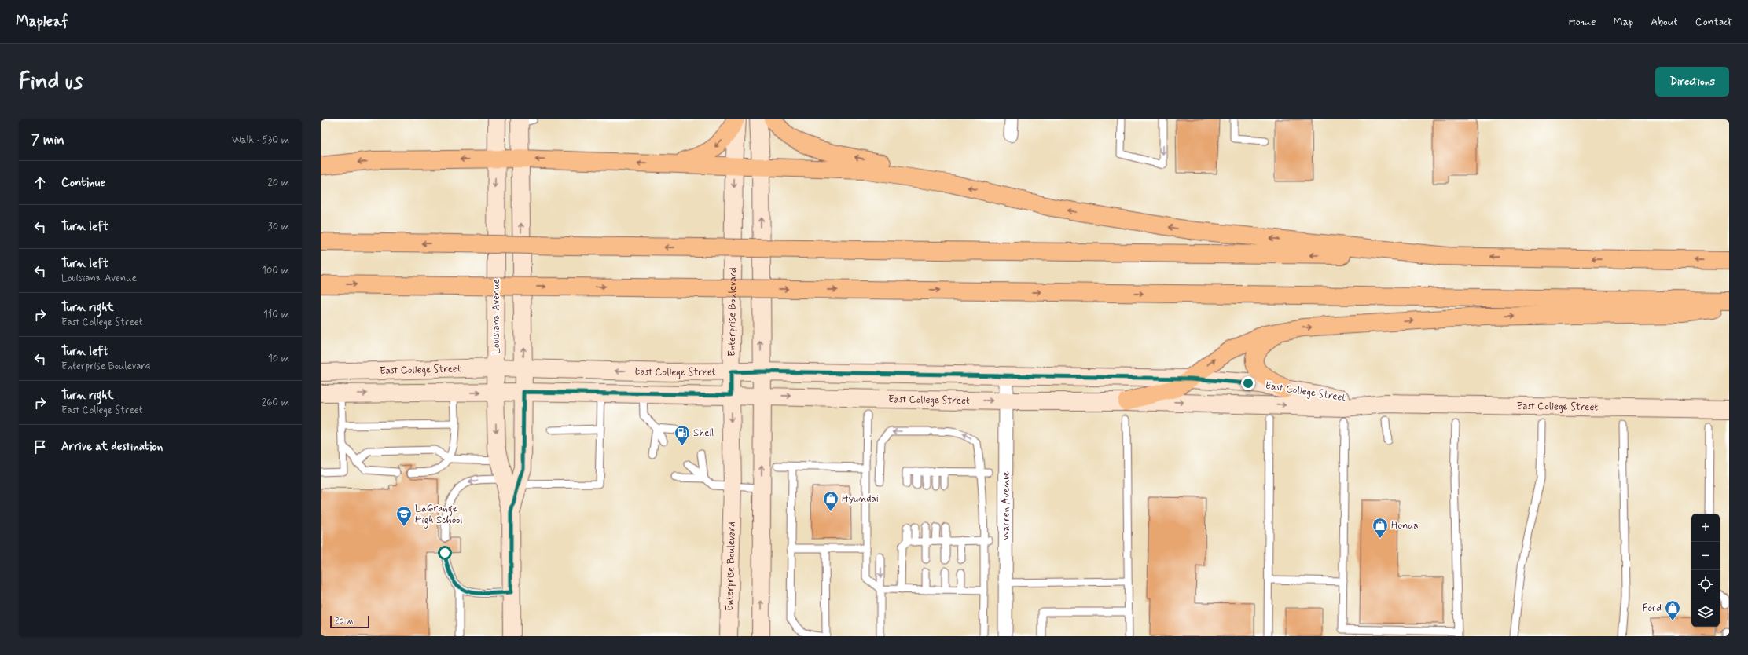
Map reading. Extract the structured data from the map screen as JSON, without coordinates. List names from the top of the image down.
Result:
{
  "streets": {
    "main road": ["Enterprise Boulevard", "Louisiana Avenue", "East College Street"],
    "street": ["Warren Avenue"]
  },
  "crossings": [
    ["Enterprise Boulevard", "East College Street"],
    ["Louisiana Avenue", "East College Street"],
    ["East College Street", "Warren Avenue"]
  ],
  "places": {
    "fuel station": ["Shell"],
    "shop": ["Hyundai", "Honda", "Ford"],
    "school or university": ["LaGrange High School"]
  },
  "scale_bar": "20 m",
  "page": {
    "header": "Mapleaf",
    "nav": [
      "Home",
      "Map",
      "About",
      "Contact"
    ],
    "buttons": "Directions",
    "title": "Find us",
    "heading": ["7 min", "Walk · 530 m"],
    "list": [
      ["Continue", "20 m"],
      ["Turn left", "30 m"],
      ["Turn left", "Louisiana Avenue", "100 m"],
      ["Turn right", "East College Street", "110 m"],
      ["Turn left", "Enterprise Boulevard", "10 m"],
      ["Turn right", "East College Street", "260 m"],
      "Arrive at destination"
    ],
    "map_buttons": ["+", "−"],
    "scale": "20 m"
  }
}
